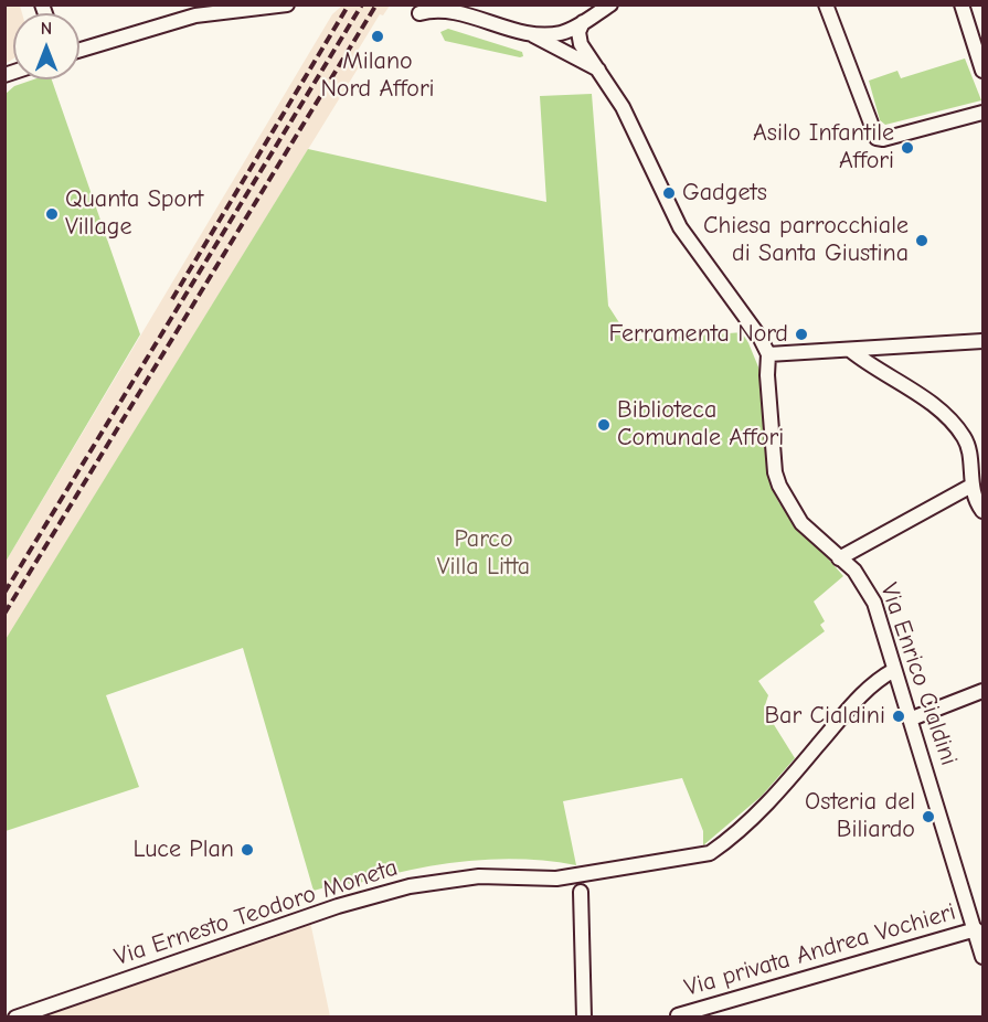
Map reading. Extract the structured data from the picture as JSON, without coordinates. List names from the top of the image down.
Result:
{
  "streets": {
    "street": ["Via Enrico Cialdini", "Via Ernesto Teodoro Moneta", "Via privata Andrea Vochieri"]
  },
  "crossings": [
    ["Via Enrico Cialdini", "Via Ernesto Teodoro Moneta"],
    ["Via Enrico Cialdini", "Via privata Andrea Vochieri"]
  ],
  "parks": ["Parco Villa Litta"],
  "places": [
    "Milano Nord Affori",
    "Asilo Infantile Affori",
    "Gadgets",
    "Quanta Sport Village",
    "Chiesa parrocchiale di Santa Giustina",
    "Ferramenta Nord",
    "Biblioteca Comunale Affori",
    "Bar Cialdini",
    "Osteria del Biliardo",
    "Luce Plan"
  ],
  "north": "top"
}
